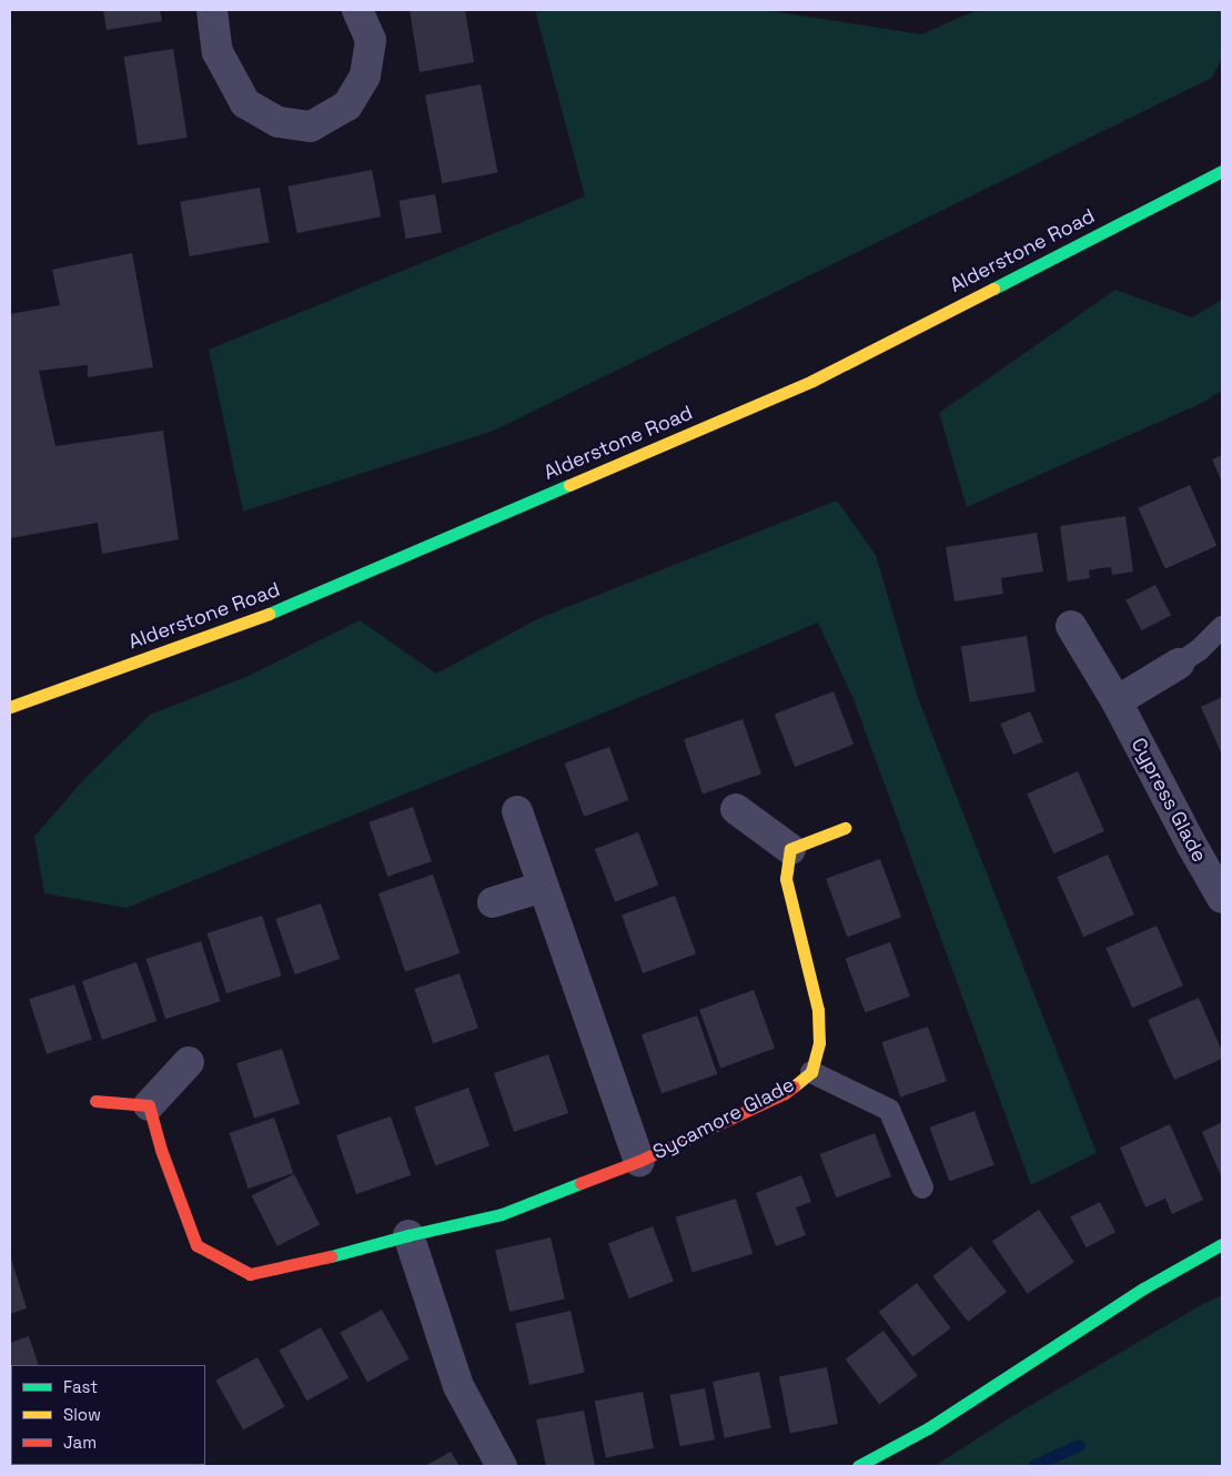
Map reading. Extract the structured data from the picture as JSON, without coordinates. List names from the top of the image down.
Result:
{
  "streets": {
    "street": ["Alderstone Road", "Cypress Glade", "Sycamore Glade"]
  },
  "legend": ["Fast", "Slow", "Jam"]
}
